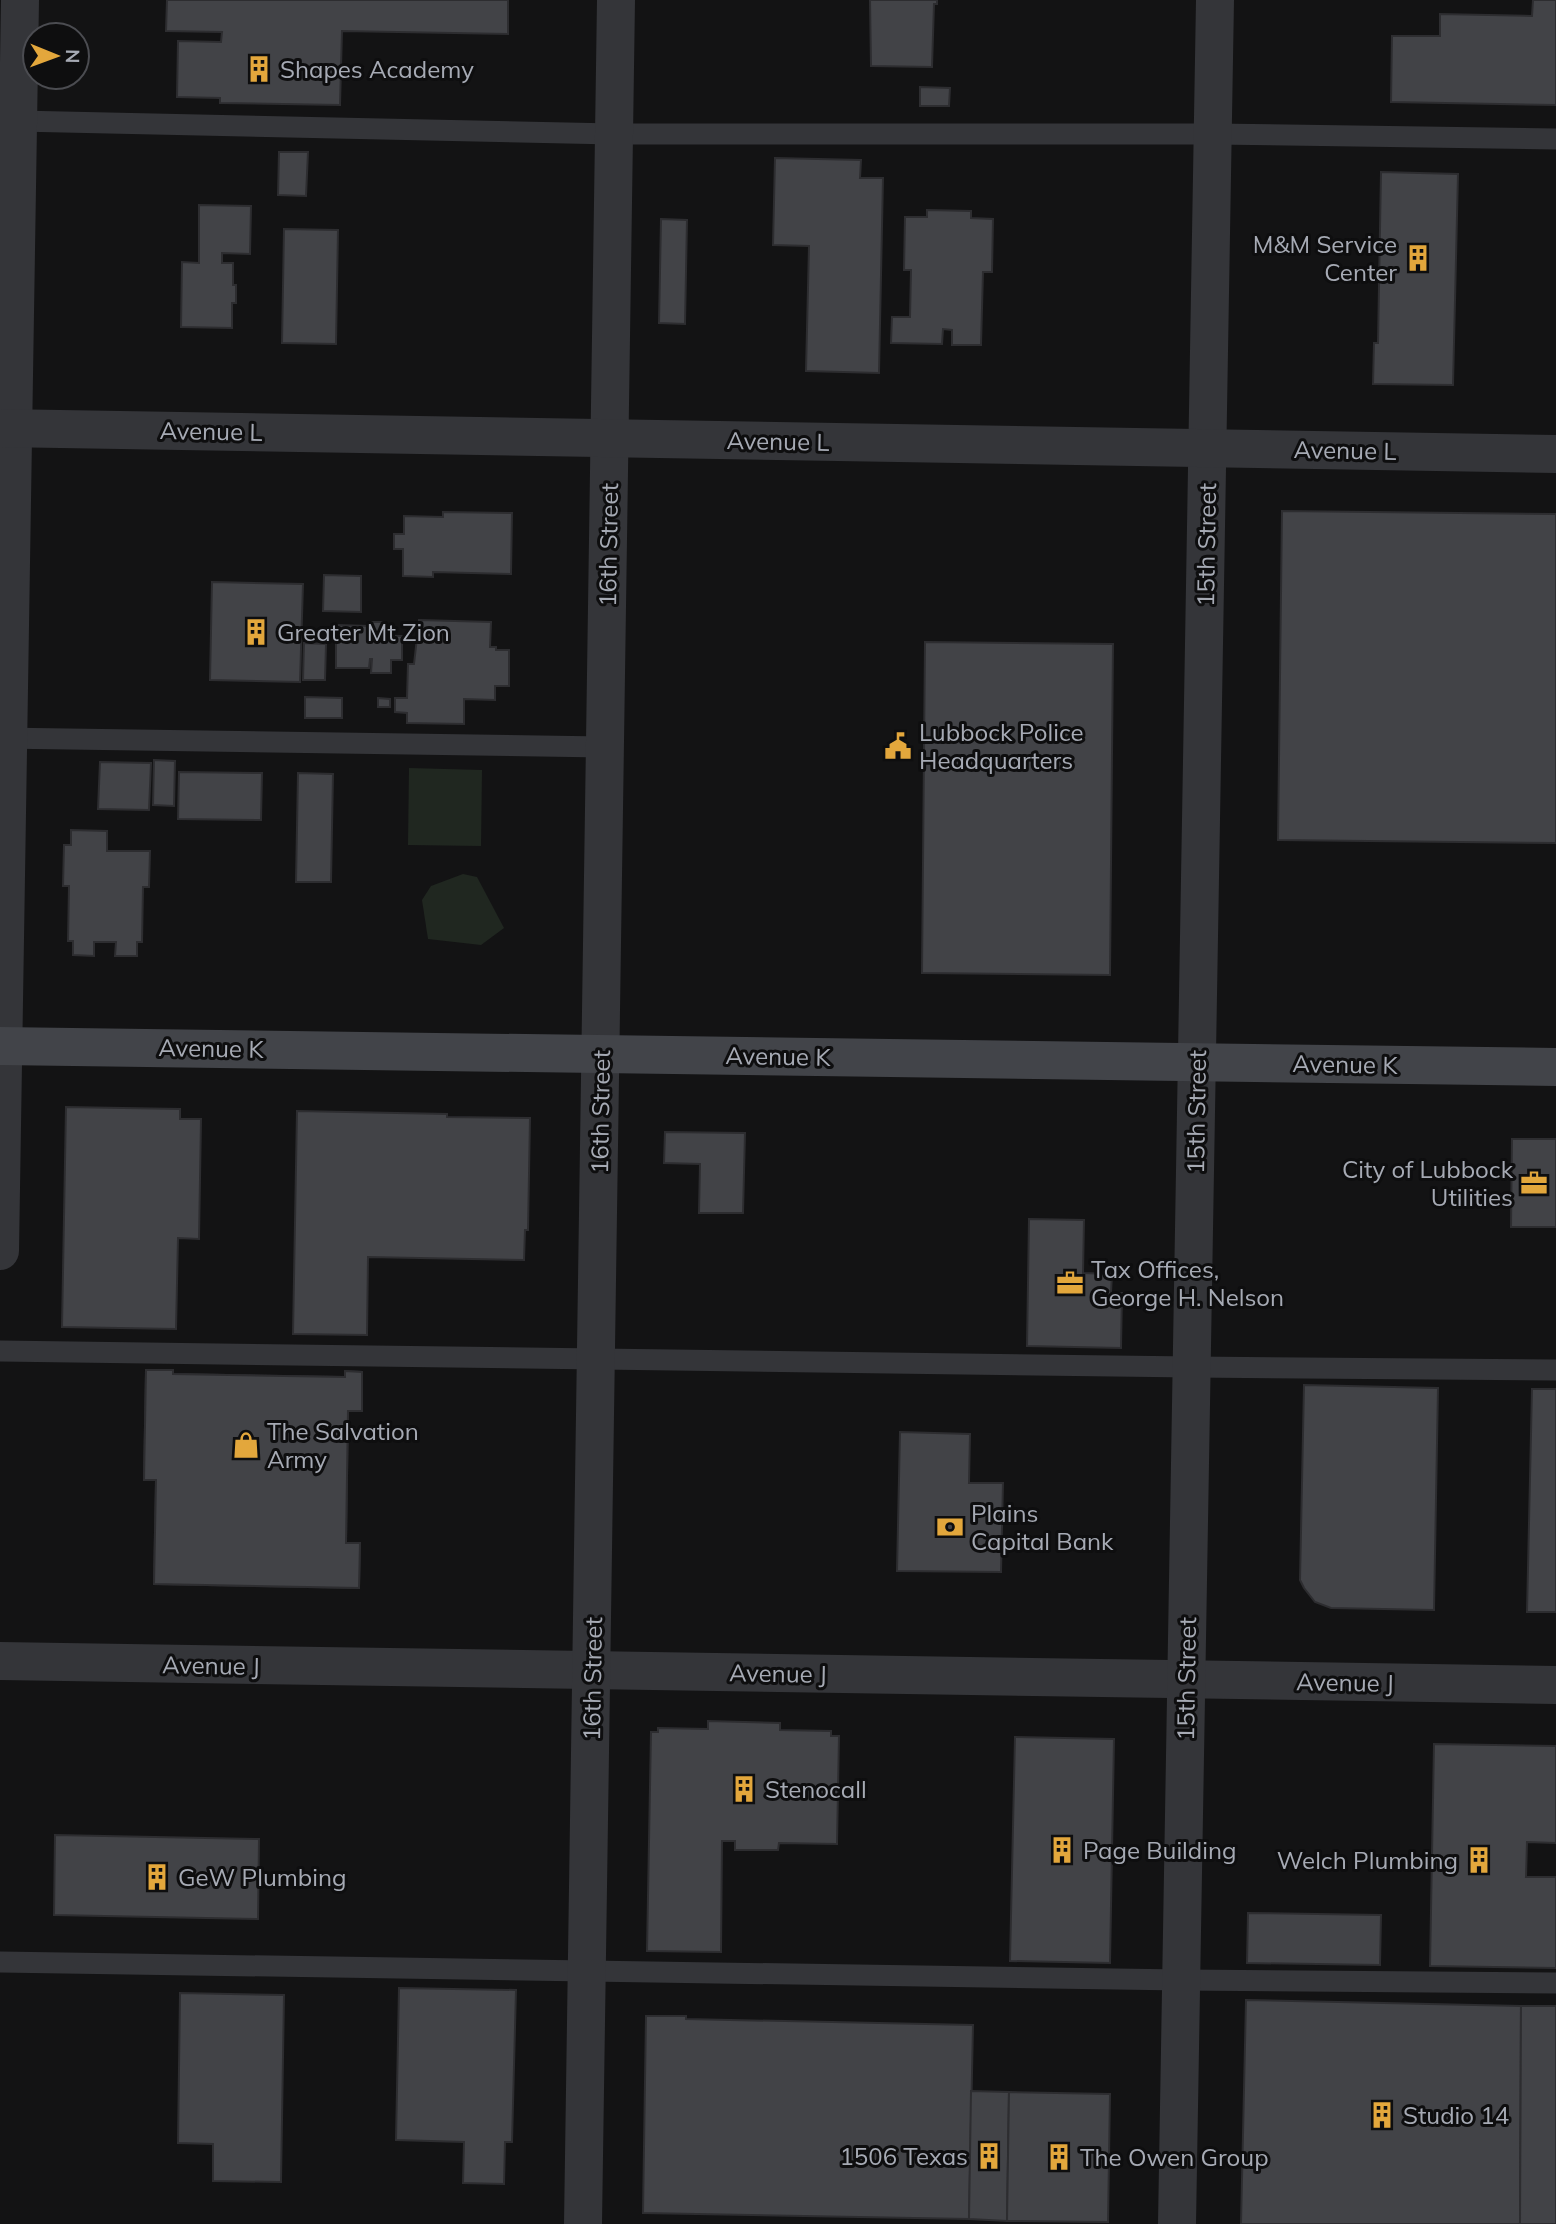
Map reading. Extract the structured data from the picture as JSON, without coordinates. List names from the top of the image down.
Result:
{
  "streets": {
    "main road": ["Avenue K"],
    "street": [
      "Avenue L",
      "16th Street",
      "15th Street",
      "Avenue J"
    ]
  },
  "crossings": [
    ["Avenue L", "16th Street"],
    ["Avenue L", "15th Street"],
    ["16th Street", "Avenue K"],
    ["16th Street", "Avenue J"],
    ["15th Street", "Avenue K"],
    ["15th Street", "Avenue J"]
  ],
  "places": {
    "building": [
      "Shapes Academy",
      "M&M Service Center",
      "Greater Mt Zion",
      "Stenocall",
      "Page Building",
      "Welch Plumbing",
      "GeW Plumbing",
      "Studio 14",
      "1506 Texas",
      "The Owen Group"
    ],
    "public building": ["Lubbock Police Headquarters"],
    "office": ["City of Lubbock Utilities", "Tax Offices, George H. Nelson"],
    "shop": ["The Salvation Army"],
    "bank": ["Plains Capital Bank"]
  },
  "north": "right"
}
